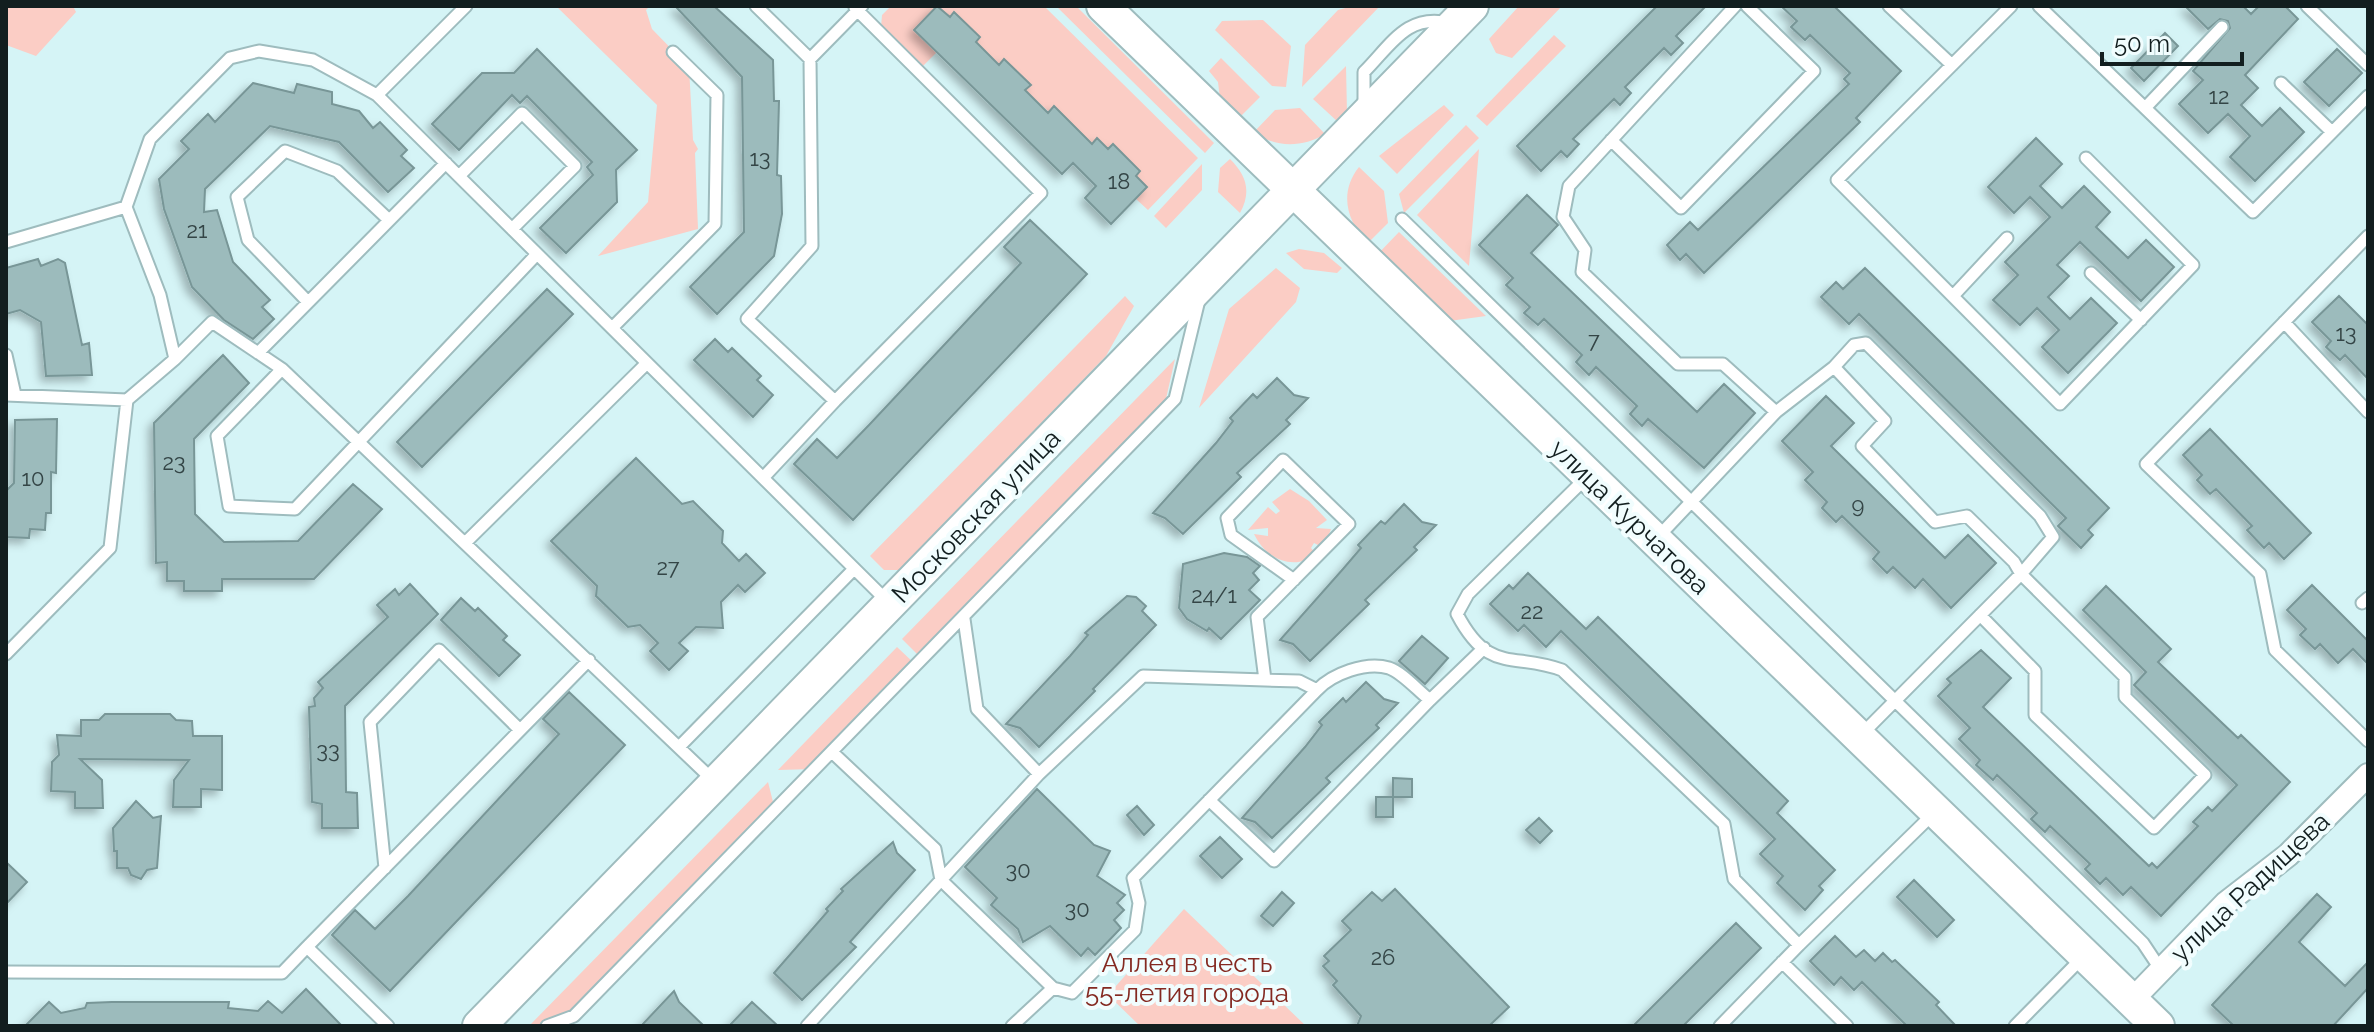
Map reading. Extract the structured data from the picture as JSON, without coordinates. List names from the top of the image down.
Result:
{
  "streets": {
    "street": ["Московская улица", "улица Курчатова", "улица Радищева"]
  },
  "crossings": [
    ["Московская улица", "улица Курчатова"],
    ["улица Курчатова", "улица Радищева"]
  ],
  "parks": ["Аллея в честь 55-летия города"],
  "house_numbers": [
    "12",
    "13",
    "18",
    "21",
    "13",
    "7",
    "23",
    "10",
    "9",
    "27",
    "24/1",
    "22",
    "33",
    "30",
    "30",
    "26"
  ],
  "scale_bar": "50 m"
}
